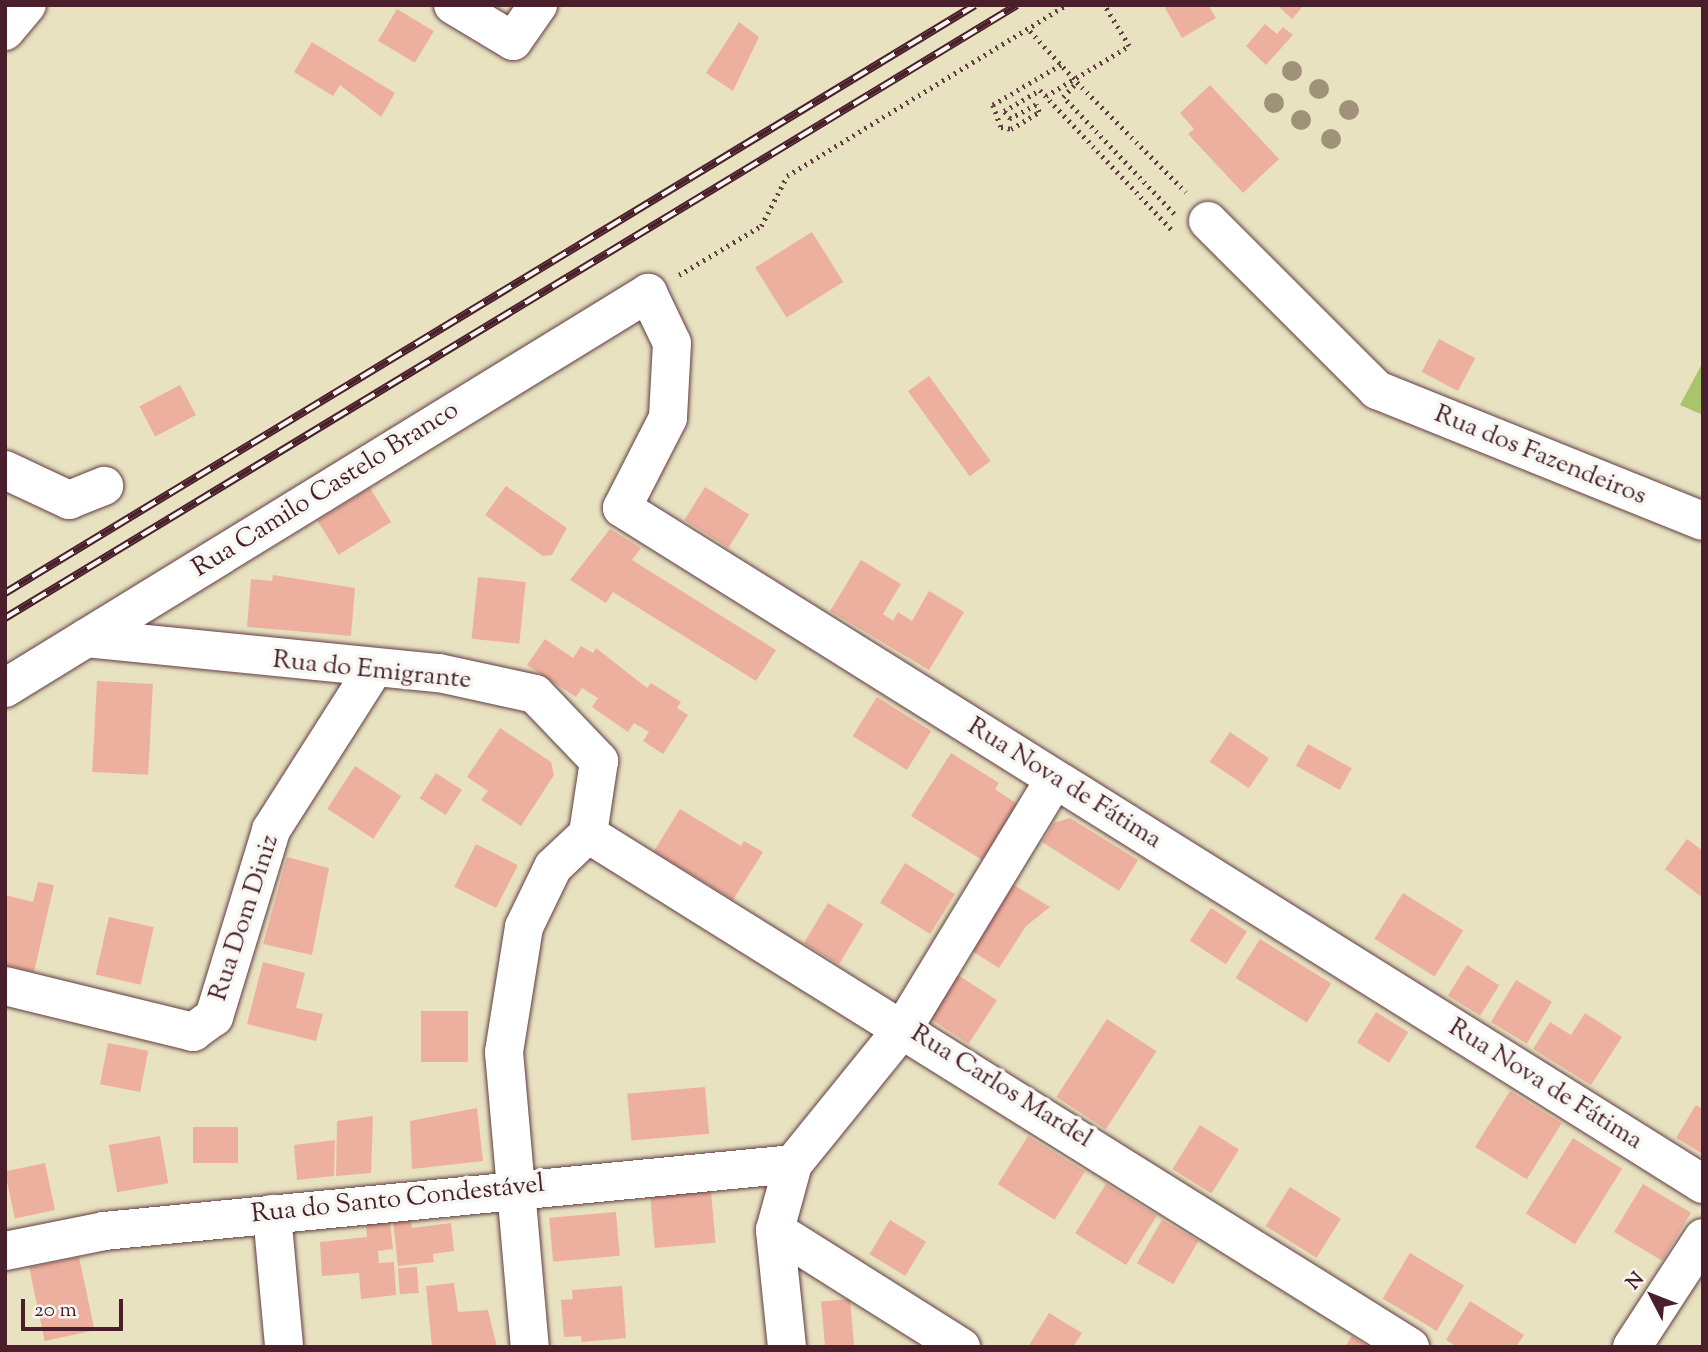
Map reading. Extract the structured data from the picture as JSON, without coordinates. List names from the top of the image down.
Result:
{
  "streets": {
    "street": [
      "Rua dos Fazendeiros",
      "Rua Camilo Castelo Branco",
      "Rua do Emigrante",
      "Rua Nova de Fátima",
      "Rua Dom Diniz",
      "Rua Carlos Mardel",
      "Rua do Santo Condestável"
    ]
  },
  "crossings": [
    ["Rua Camilo Castelo Branco", "Rua do Emigrante"],
    ["Rua Camilo Castelo Branco", "Rua Nova de Fátima"],
    ["Rua do Emigrante", "Rua Dom Diniz"],
    ["Rua do Emigrante", "Rua Carlos Mardel"]
  ],
  "scale_bar": "20 m",
  "north": "top left"
}
